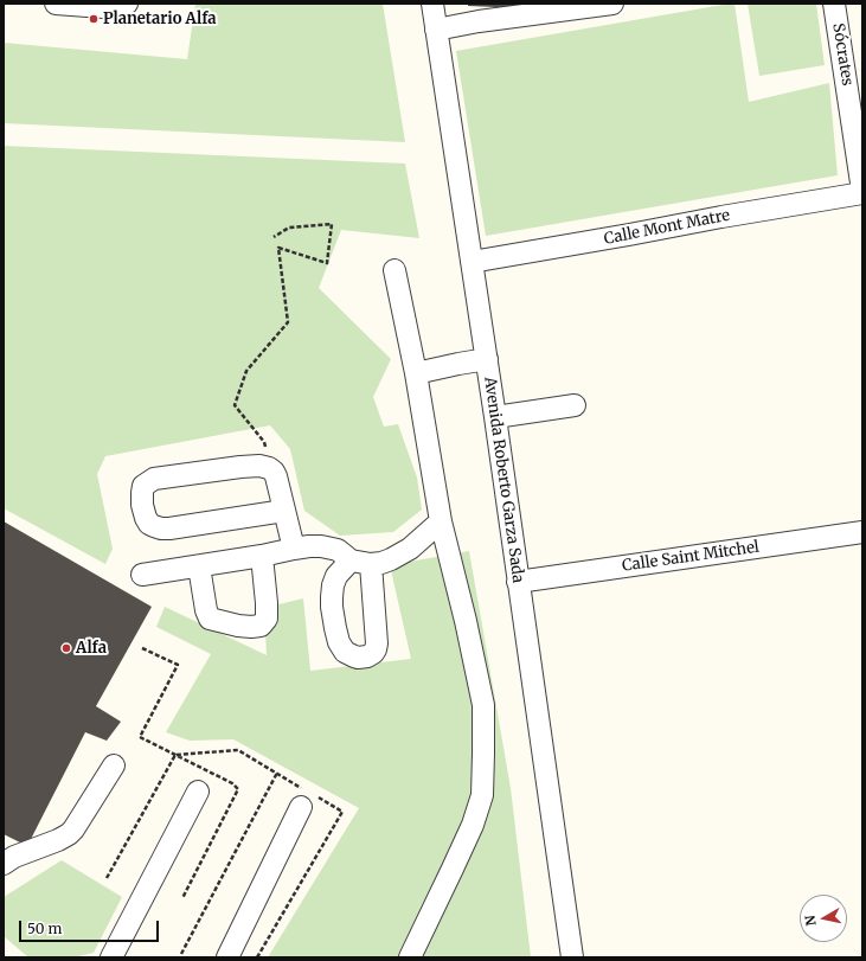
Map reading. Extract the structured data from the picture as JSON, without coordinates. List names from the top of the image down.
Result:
{
  "streets": {
    "street": [
      "Sócrates",
      "Calle Mont Matre",
      "Avenida Roberto Garza Sada",
      "Calle Saint Mitchel"
    ]
  },
  "crossings": [
    ["Sócrates", "Calle Mont Matre"],
    ["Calle Mont Matre", "Avenida Roberto Garza Sada"],
    ["Avenida Roberto Garza Sada", "Calle Saint Mitchel"]
  ],
  "places": ["Planetario Alfa", "Alfa"],
  "scale_bar": "50 m",
  "north": "left"
}
